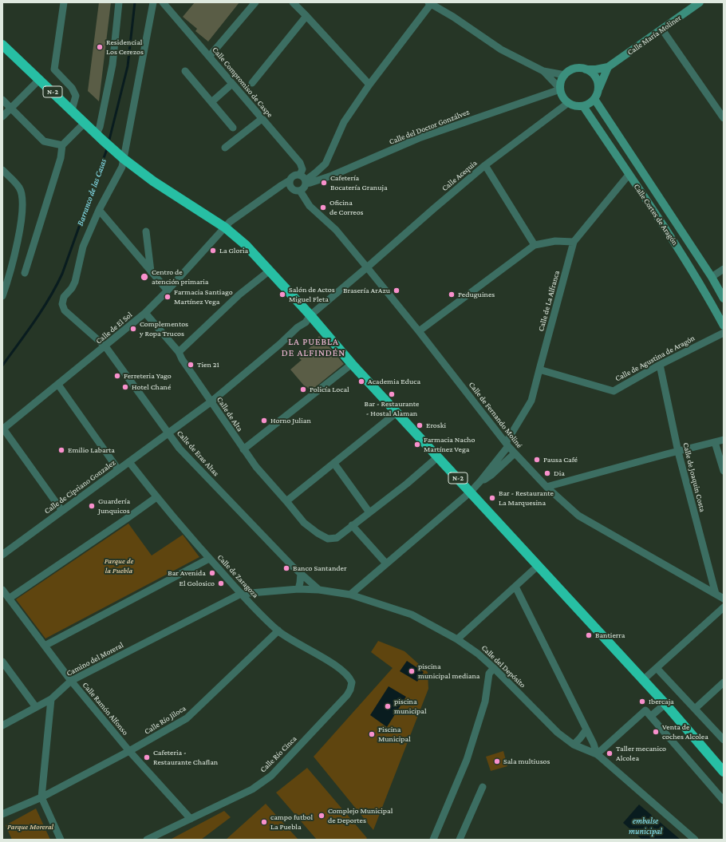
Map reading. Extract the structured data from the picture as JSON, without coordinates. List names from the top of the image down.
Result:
{
  "streets": {
    "highway": ["N-2"],
    "street": [
      "Calle María Moliner",
      "Calle Compromiso de Caspe",
      "Calle del Doctor Gonzálvez",
      "Calle Acequia",
      "Calle Cortes de Aragón",
      "Calle de La Alfranca",
      "Calle de El Sol",
      "Calle de Agustina de Aragón",
      "Calle de Alta",
      "Calle de Fernando Moliné",
      "Calle de Eras Altas",
      "Calle de Joaquin Costa",
      "Calle de Cipriano Gonzalez",
      "Calle de Zaragoza",
      "Camino del Moreral",
      "Calle del Depósito",
      "Calle Ramón Alfonso",
      "Calle Río Jiloca",
      "Calle Río Cinca"
    ]
  },
  "crossings": [
    ["Calle María Moliner", "Calle del Doctor Gonzálvez"],
    ["Calle María Moliner", "Calle Acequia"],
    ["Calle María Moliner", "Calle Cortes de Aragón"],
    ["Calle Compromiso de Caspe", "Calle del Doctor Gonzálvez"],
    ["Calle Compromiso de Caspe", "Calle de Fernando Moliné"],
    ["N-2", "Calle Acequia"],
    ["N-2", "Calle de El Sol"],
    ["N-2", "Calle de Alta"],
    ["N-2", "Calle de Cipriano Gonzalez"],
    ["Calle del Doctor Gonzálvez", "Calle Acequia"],
    ["Calle del Doctor Gonzálvez", "Calle Cortes de Aragón"],
    ["Calle del Doctor Gonzálvez", "Calle de Fernando Moliné"],
    ["Calle Acequia", "Calle Cortes de Aragón"],
    ["Calle Acequia", "Calle de Fernando Moliné"],
    ["Calle Acequia", "Calle de Cipriano Gonzalez"],
    ["Calle Cortes de Aragón", "Calle de La Alfranca"],
    ["Calle de La Alfranca", "Calle de Agustina de Aragón"],
    ["Calle de La Alfranca", "Calle de Fernando Moliné"],
    ["Calle de El Sol", "Calle de Alta"],
    ["Calle de El Sol", "Calle de Eras Altas"],
    ["Calle de Agustina de Aragón", "Calle de Joaquin Costa"],
    ["Calle de Alta", "Calle de Cipriano Gonzalez"],
    ["Calle de Fernando Moliné", "Calle de Joaquin Costa"],
    ["Calle de Eras Altas", "Calle de Cipriano Gonzalez"],
    ["Calle de Eras Altas", "Calle del Depósito"],
    ["Calle de Cipriano Gonzalez", "Calle de Zaragoza"],
    ["Calle de Zaragoza", "Camino del Moreral"],
    ["Calle de Zaragoza", "Calle del Depósito"],
    ["Calle de Zaragoza", "Calle Río Jiloca"],
    ["Calle de Zaragoza", "Calle Río Cinca"],
    ["Camino del Moreral", "Calle del Depósito"],
    ["Camino del Moreral", "Calle Ramón Alfonso"],
    ["Calle Ramón Alfonso", "Calle Río Jiloca"],
    ["Calle Ramón Alfonso", "Calle Río Cinca"]
  ],
  "districts": ["LA PUEBLA DE ALFINDÉN"],
  "water": ["Barranco de las Casas", "embalse municipal"],
  "parks": ["Parque de la Puebla", "Parque Moreral"],
  "places": [
    "Residencial Los Cerezos",
    "Cafetería Bocatería Granuja",
    "Oficina de Correos",
    "La Gloria",
    "Centro de atención primaria",
    "Brasería ArAzu",
    "Salón de Actos Miguel Fleta",
    "Peduguines",
    "Farmacia Santiago Martínez Vega",
    "Complementos y Ropa Trucos",
    "Tien 21",
    "Ferreteria Yago",
    "Academia Educa",
    "Hotel Chané",
    "Policía Local",
    "Bar - Restaurante - Hostal Alaman",
    "Horno Julian",
    "Eroski",
    "Farmacia Nacho Martínez Vega",
    "Emilio Labarta",
    "Pausa Café",
    "Dia",
    "Bar - Restaurante La Marquesina",
    "Guardería Junquicos",
    "Banco Santander",
    "Bar Avenida",
    "El Golosico",
    "Bantierra",
    "piscina municipal mediana",
    "Ibercaja",
    "piscina municipal",
    "Venta de coches Alcolea",
    "Piscina Municipal",
    "Taller mecanico Alcolea",
    "Cafeteria - Restaurante Chaflan",
    "Sala multiusos",
    "Complejo Municipal de Deportes",
    "campo futbol La Puebla"
  ]
}
